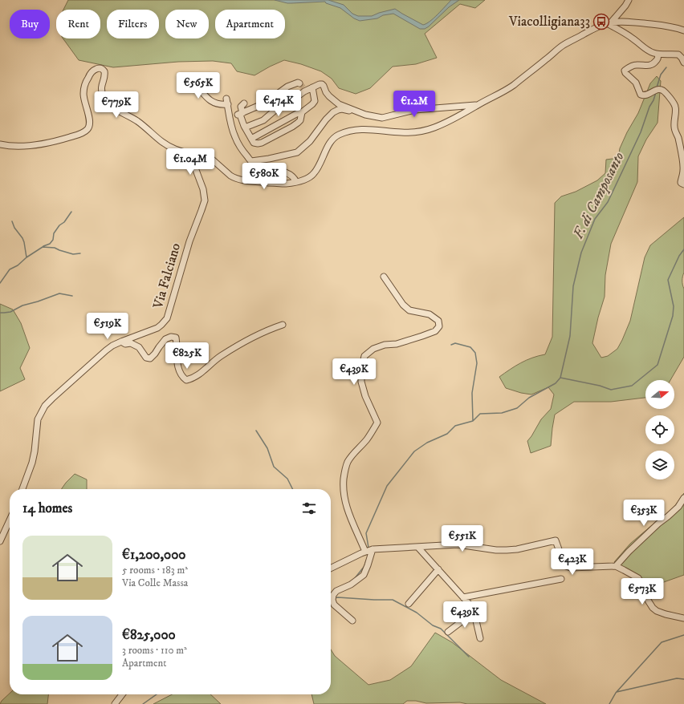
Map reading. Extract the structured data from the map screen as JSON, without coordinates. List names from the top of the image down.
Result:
{
  "streets": {
    "street": ["Via Falciano"]
  },
  "water": ["F. di Camposanto"],
  "places": {
    "bus stop": ["Viacolligiana33"]
  },
  "north": "right",
  "page": {
    "chip": [
      "Buy",
      "Rent",
      "Filters",
      "New",
      "Apartment"
    ],
    "price": [
      "€565K",
      "€474K",
      "€1.2M",
      "€779K",
      "€1.04M",
      "€580K",
      "€519K",
      "€825K",
      "€439K",
      "€353K",
      "€551K",
      "€423K",
      "€573K",
      "€439K"
    ],
    "heading": "14 homes",
    "list": [
      {
        "name": "€1,200,000",
        "note": "5 rooms · 183 m² · Via Colle Massa"
      },
      {
        "name": "€825,000",
        "note": "3 rooms · 110 m² · Apartment"
      }
    ]
  }
}
